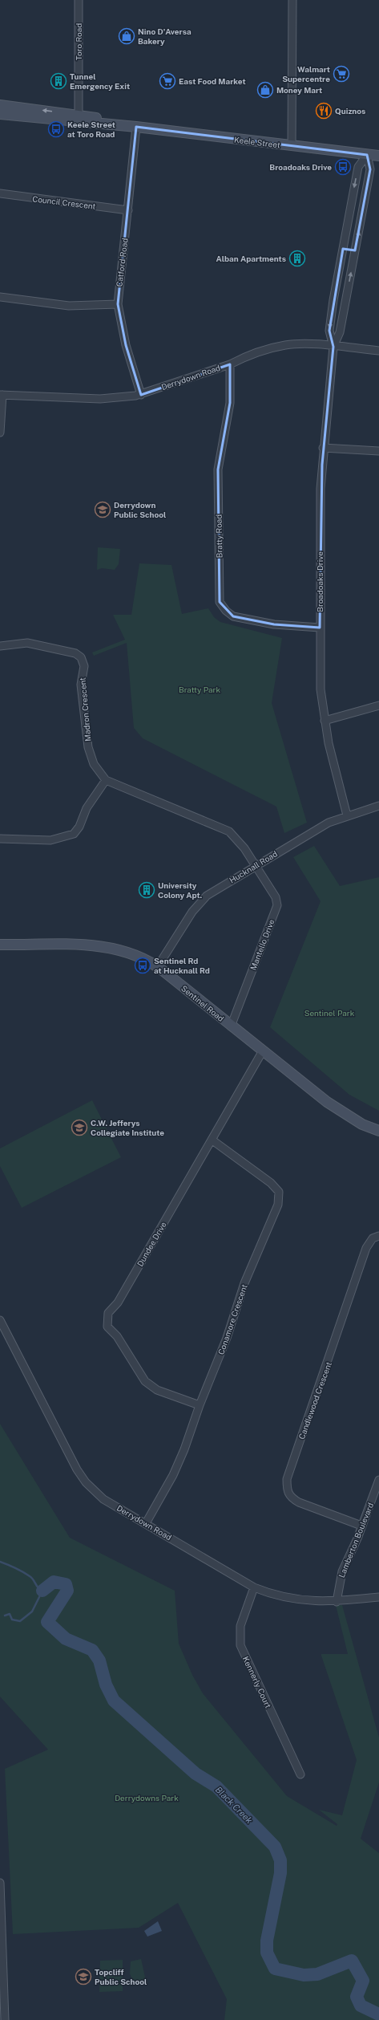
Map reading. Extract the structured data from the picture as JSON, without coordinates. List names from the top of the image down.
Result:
{
  "streets": {
    "main road": ["Keele Street", "Sentinel Road"],
    "street": [
      "Toro Road",
      "Council Crescent",
      "Catford Road",
      "Derrydown Road",
      "Bratty Road",
      "Broadoaks Drive",
      "Madron Crescent",
      "Hucknall Road",
      "Mantello Drive",
      "Dundee Drive",
      "Conamore Crescent",
      "Candlewood Crescent",
      "Lamberton Boulevard",
      "Kennerly Court"
    ]
  },
  "crossings": [
    ["Toro Road", "Keele Street"],
    ["Keele Street", "Catford Road"],
    ["Keele Street", "Broadoaks Drive"],
    ["Council Crescent", "Catford Road"],
    ["Catford Road", "Derrydown Road"],
    ["Derrydown Road", "Bratty Road"],
    ["Derrydown Road", "Broadoaks Drive"],
    ["Derrydown Road", "Conamore Crescent"],
    ["Derrydown Road", "Lamberton Boulevard"],
    ["Derrydown Road", "Kennerly Court"],
    ["Bratty Road", "Broadoaks Drive"],
    ["Broadoaks Drive", "Hucknall Road"],
    ["Hucknall Road", "Mantello Drive"],
    ["Hucknall Road", "Sentinel Road"],
    ["Mantello Drive", "Sentinel Road"],
    ["Sentinel Road", "Dundee Drive"],
    ["Dundee Drive", "Conamore Crescent"],
    ["Candlewood Crescent", "Lamberton Boulevard"]
  ],
  "water": ["Black Creek"],
  "parks": ["Bratty Park", "Sentinel Park", "Derrydowns Park"],
  "places": {
    "shop": ["Nino D'Aversa Bakery", "Money Mart"],
    "supermarket": ["Walmart Supercentre", "East Food Market"],
    "building": ["Tunnel Emergency Exit", "Alban Apartments", "University Colony Apt."],
    "restaurant": ["Quiznos"],
    "bus stop": ["Keele Street at Toro Road", "Broadoaks Drive", "Sentinel Rd at Hucknall Rd"],
    "school or university": ["Derrydown Public School", "C.W. Jefferys Collegiate Institute", "Topcliff Public School"]
  }
}
